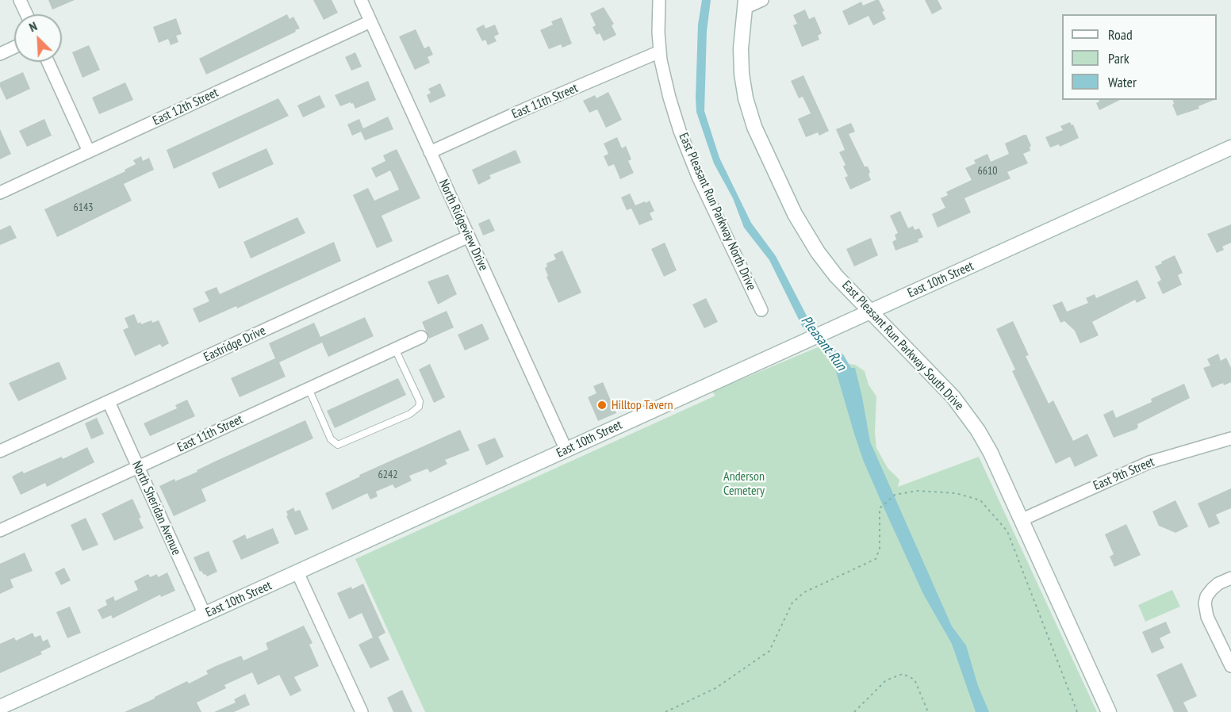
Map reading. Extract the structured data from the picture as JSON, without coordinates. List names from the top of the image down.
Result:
{
  "streets": {
    "main road": ["East 10th Street", "East Pleasant Run Parkway South Drive"],
    "street": [
      "East 11th Street",
      "East 12th Street",
      "East Pleasant Run Parkway North Drive",
      "North Ridgeview Drive",
      "Eastridge Drive",
      "East 9th Street",
      "North Sheridan Avenue"
    ]
  },
  "crossings": [
    ["East 11th Street", "East Pleasant Run Parkway North Drive"],
    ["East 11th Street", "North Ridgeview Drive"],
    ["East 11th Street", "North Sheridan Avenue"],
    ["East 12th Street", "North Ridgeview Drive"],
    ["North Ridgeview Drive", "East 10th Street"],
    ["North Ridgeview Drive", "Eastridge Drive"],
    ["East 10th Street", "East Pleasant Run Parkway South Drive"],
    ["East 10th Street", "North Sheridan Avenue"],
    ["Eastridge Drive", "North Sheridan Avenue"],
    ["East Pleasant Run Parkway South Drive", "East 9th Street"]
  ],
  "water": ["Pleasant Run"],
  "parks": ["Anderson Cemetery"],
  "places": ["Hilltop Tavern"],
  "house_numbers": ["6610", "6143", "6242"],
  "legend": ["Road", "Park", "Water"],
  "north": "top left"
}
